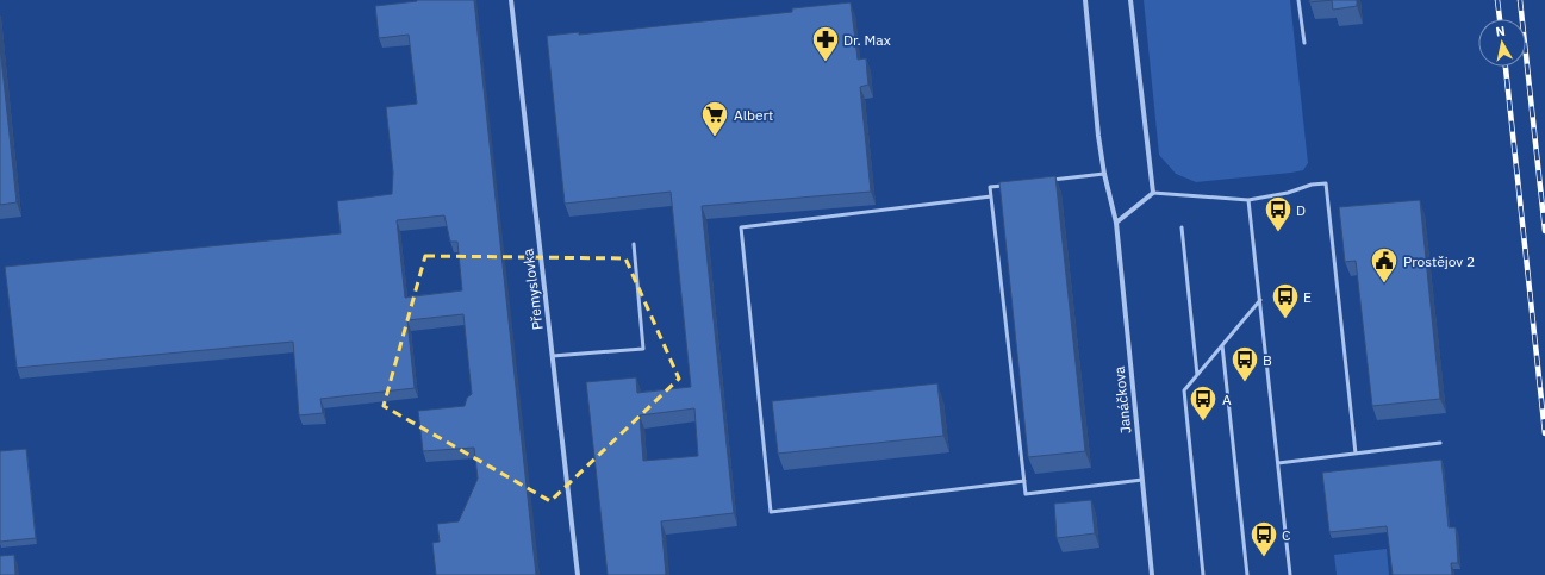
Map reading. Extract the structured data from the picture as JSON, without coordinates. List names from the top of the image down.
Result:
{
  "streets": {
    "street": ["Přemyslovka", "Janáčkova"]
  },
  "places": {
    "pharmacy": ["Dr. Max"],
    "supermarket": ["Albert"],
    "bus stop": [
      "D",
      "E",
      "B",
      "A",
      "C"
    ],
    "public building": ["Prostějov 2"]
  },
  "north": "top"
}
